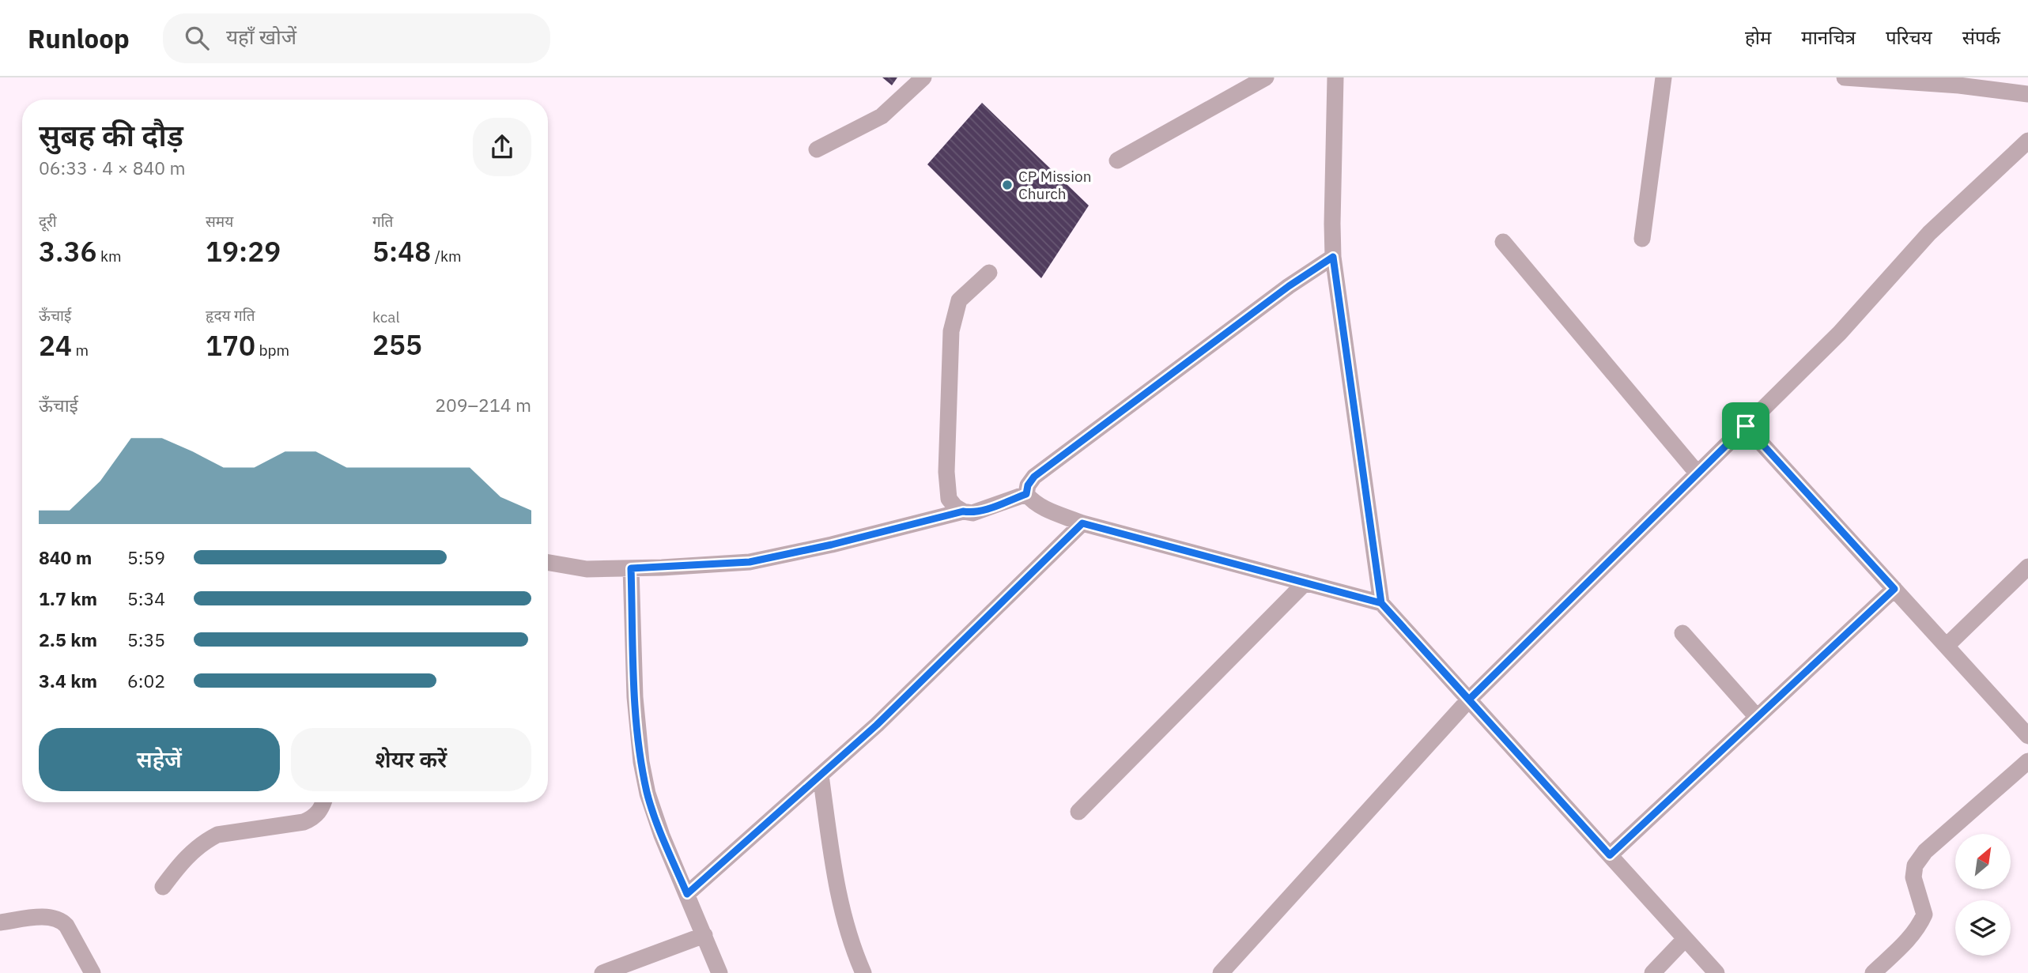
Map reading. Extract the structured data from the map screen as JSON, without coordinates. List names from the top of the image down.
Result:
{
  "places": ["CP Mission Church"],
  "north": "top right",
  "page": {
    "header": "Runloop",
    "search": "यहाँ खोजें",
    "nav": [
      "होम",
      "मानचित्र",
      "परिचय",
      "संपर्क"
    ],
    "heading": ["सुबह की दौड़", "06:33 · 4 × 840 m"],
    "stats": [
      ["दूरी", "3.36 km"],
      ["समय", "19:29"],
      ["गति", "5:48 /km"],
      ["ऊँचाई", "24 m"],
      ["हृदय गति", "170 bpm"],
      ["kcal", "255"]
    ],
    "chart": ["ऊँचाई", "209–214 m"],
    "list": [
      {
        "name": "840 m",
        "note": "5:59"
      },
      {
        "name": "1.7 km",
        "note": "5:34"
      },
      {
        "name": "2.5 km",
        "note": "5:35"
      },
      {
        "name": "3.4 km",
        "note": "6:02"
      }
    ],
    "buttons": ["सहेजें", "शेयर करें"]
  }
}
